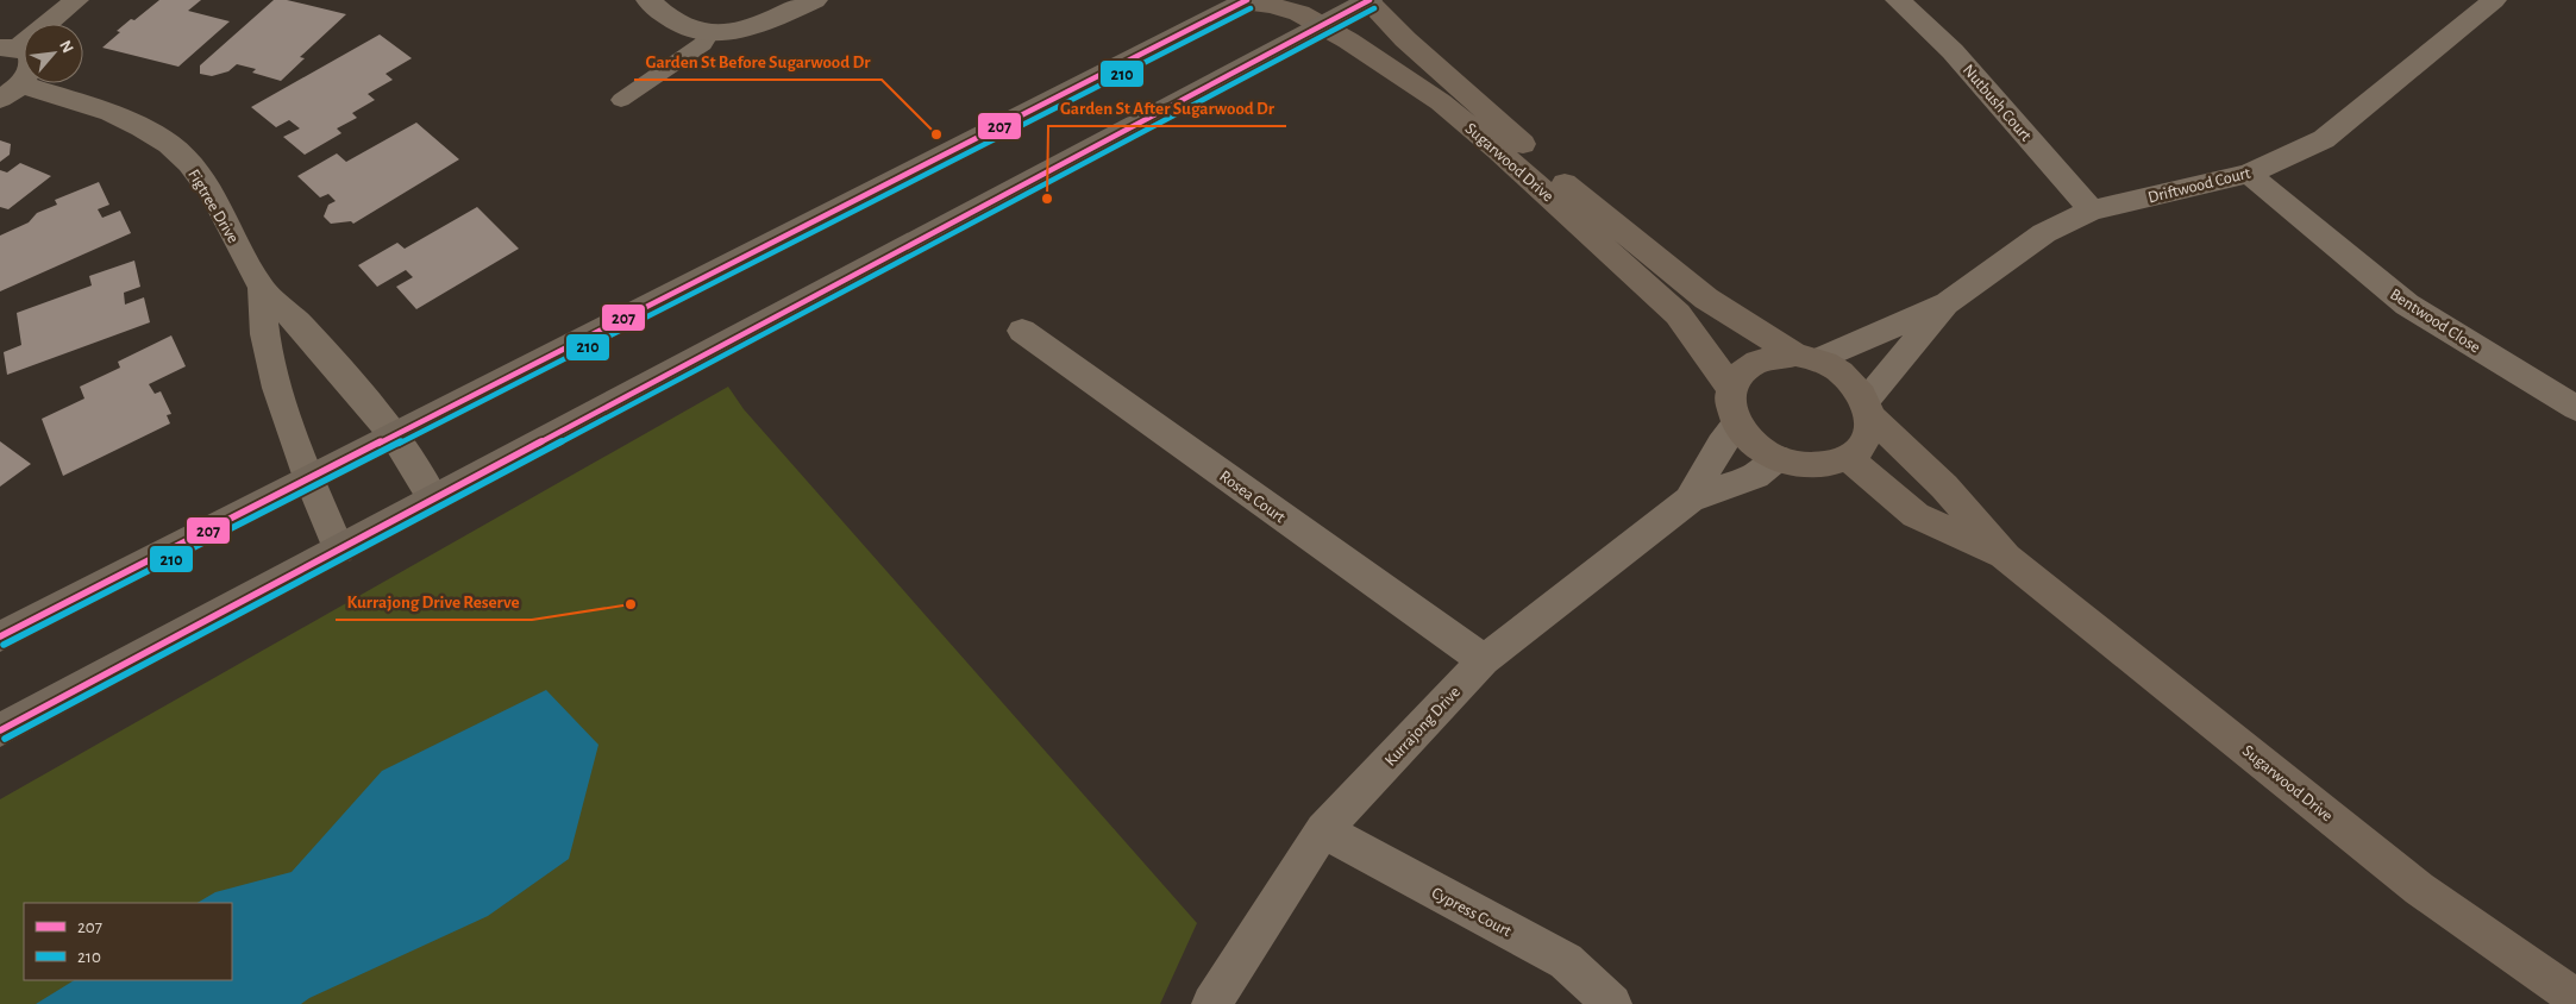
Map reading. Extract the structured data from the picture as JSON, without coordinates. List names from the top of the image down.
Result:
{
  "streets": {
    "street": [
      "Nutbush Court",
      "Sugarwood Drive",
      "Driftwood Court",
      "Figtree Drive",
      "Bentwood Close",
      "Rosea Court",
      "Kurrajong Drive",
      "Cypress Court"
    ]
  },
  "crossings": [
    ["Nutbush Court", "Driftwood Court"],
    ["Sugarwood Drive", "Driftwood Court"],
    ["Sugarwood Drive", "Kurrajong Drive"],
    ["Driftwood Court", "Bentwood Close"],
    ["Driftwood Court", "Kurrajong Drive"],
    ["Rosea Court", "Kurrajong Drive"],
    ["Kurrajong Drive", "Cypress Court"]
  ],
  "places": ["Garden St Before Sugarwood Dr", "Garden St After Sugarwood Dr", "Kurrajong Drive Reserve"],
  "lines": ["transit line 207", "transit line 210"],
  "legend": ["207", "210"],
  "north": "top right"
}
